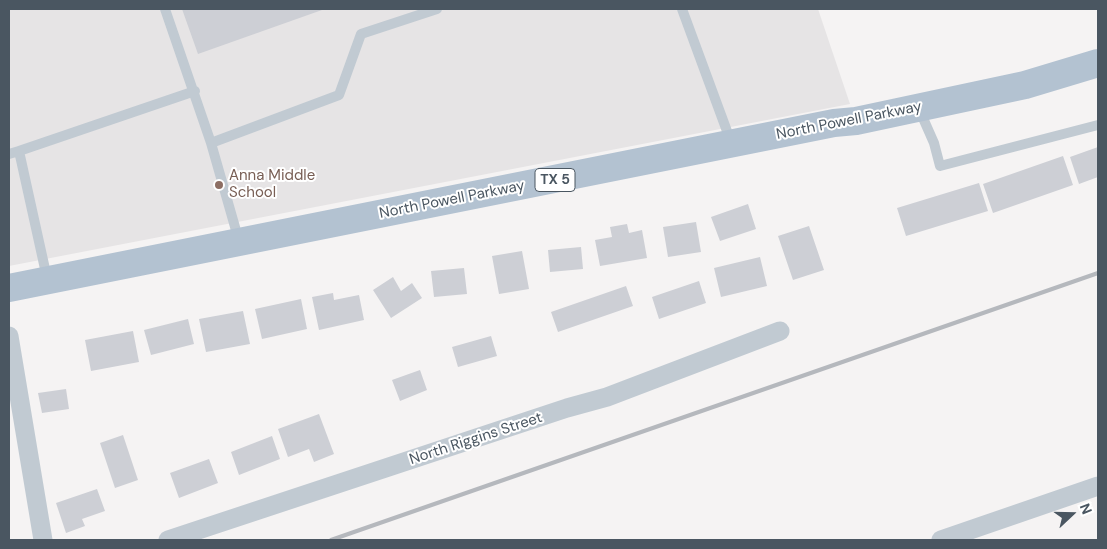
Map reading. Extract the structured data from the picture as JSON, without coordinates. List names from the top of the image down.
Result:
{
  "streets": {
    "main road": ["North Powell Parkway", "TX 5"],
    "street": ["North Riggins Street"]
  },
  "places": ["Anna Middle School"],
  "north": "right"
}
